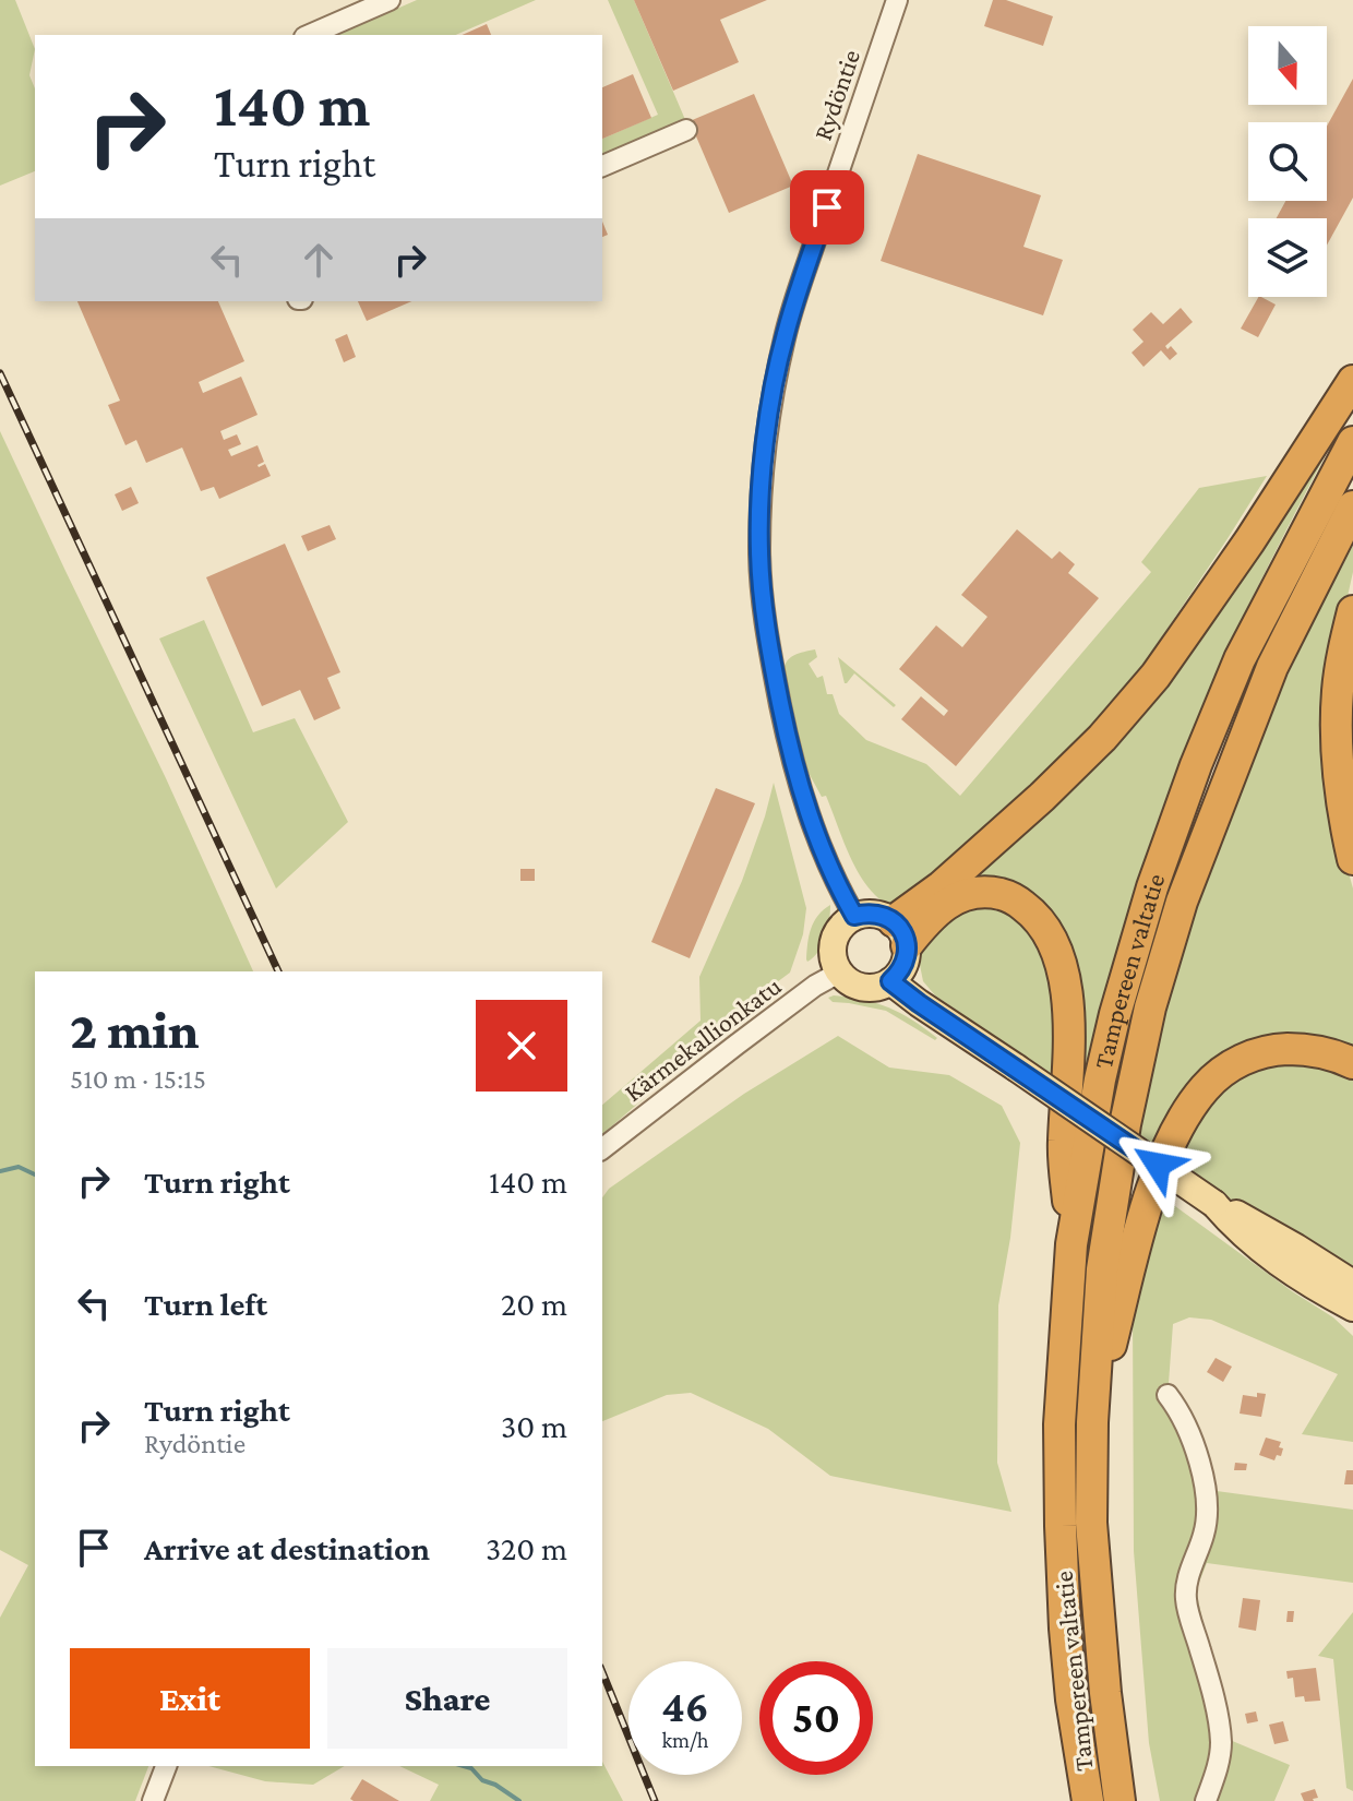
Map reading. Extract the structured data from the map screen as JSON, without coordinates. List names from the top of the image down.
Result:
{
  "streets": {
    "highway": ["Tampereen valtatie"],
    "street": ["Rydöntie", "Kärmekallionkatu"]
  },
  "crossings": [
    ["Rydöntie", "Kärmekallionkatu"]
  ],
  "north": "bottom",
  "page": {
    "turn": ["140 m", "Turn right"],
    "heading": ["2 min", "510 m · 15:15"],
    "list": [
      {
        "name": "Turn right",
        "value": "140 m"
      },
      {
        "name": "Turn left",
        "value": "20 m"
      },
      {
        "name": "Turn right",
        "note": "Rydöntie",
        "value": "30 m"
      },
      {
        "name": "Arrive at destination",
        "value": "320 m"
      }
    ],
    "buttons": ["Exit", "Share"],
    "speed": "46 km/h",
    "limit": "50"
  }
}
